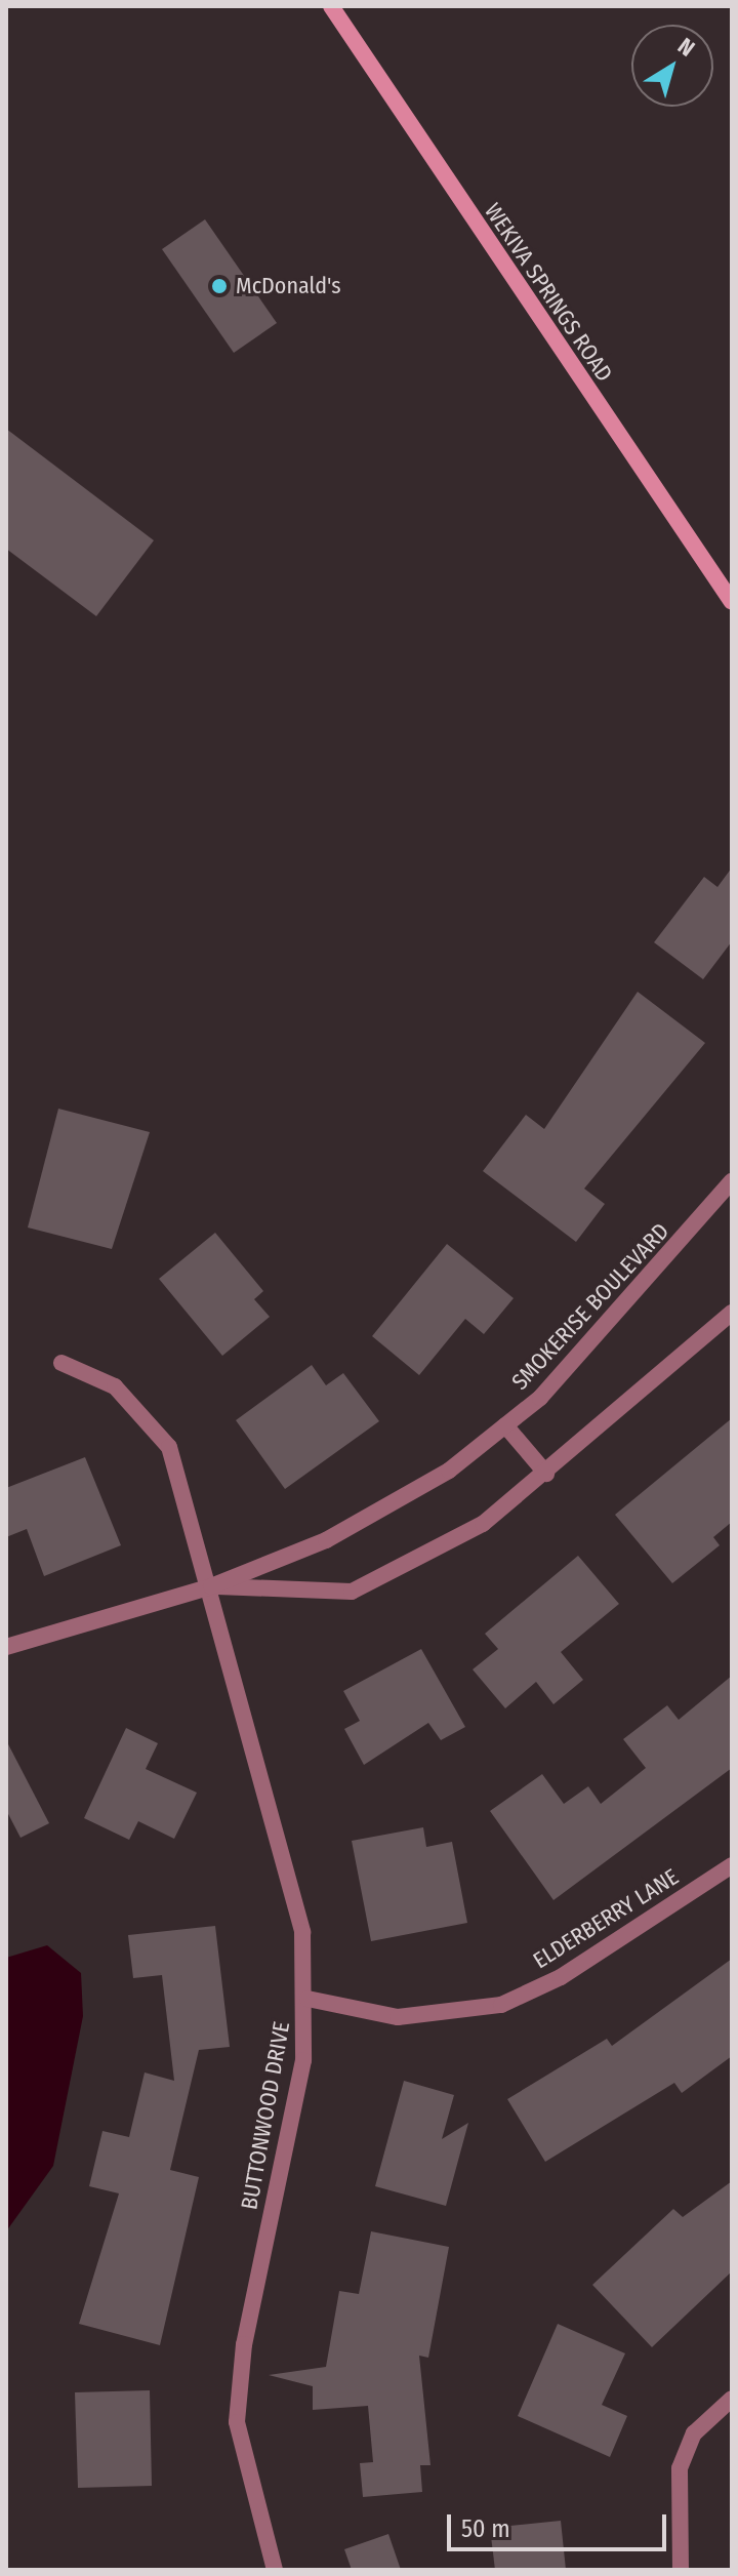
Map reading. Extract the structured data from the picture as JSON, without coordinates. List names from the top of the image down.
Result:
{
  "streets": {
    "main road": ["WEKIVA SPRINGS ROAD"],
    "street": ["SMOKERISE BOULEVARD", "ELDERBERRY LANE", "BUTTONWOOD DRIVE"]
  },
  "crossings": [
    ["SMOKERISE BOULEVARD", "BUTTONWOOD DRIVE"],
    ["ELDERBERRY LANE", "BUTTONWOOD DRIVE"]
  ],
  "places": ["McDonald's"],
  "scale_bar": "50 m",
  "north": "top right"
}
